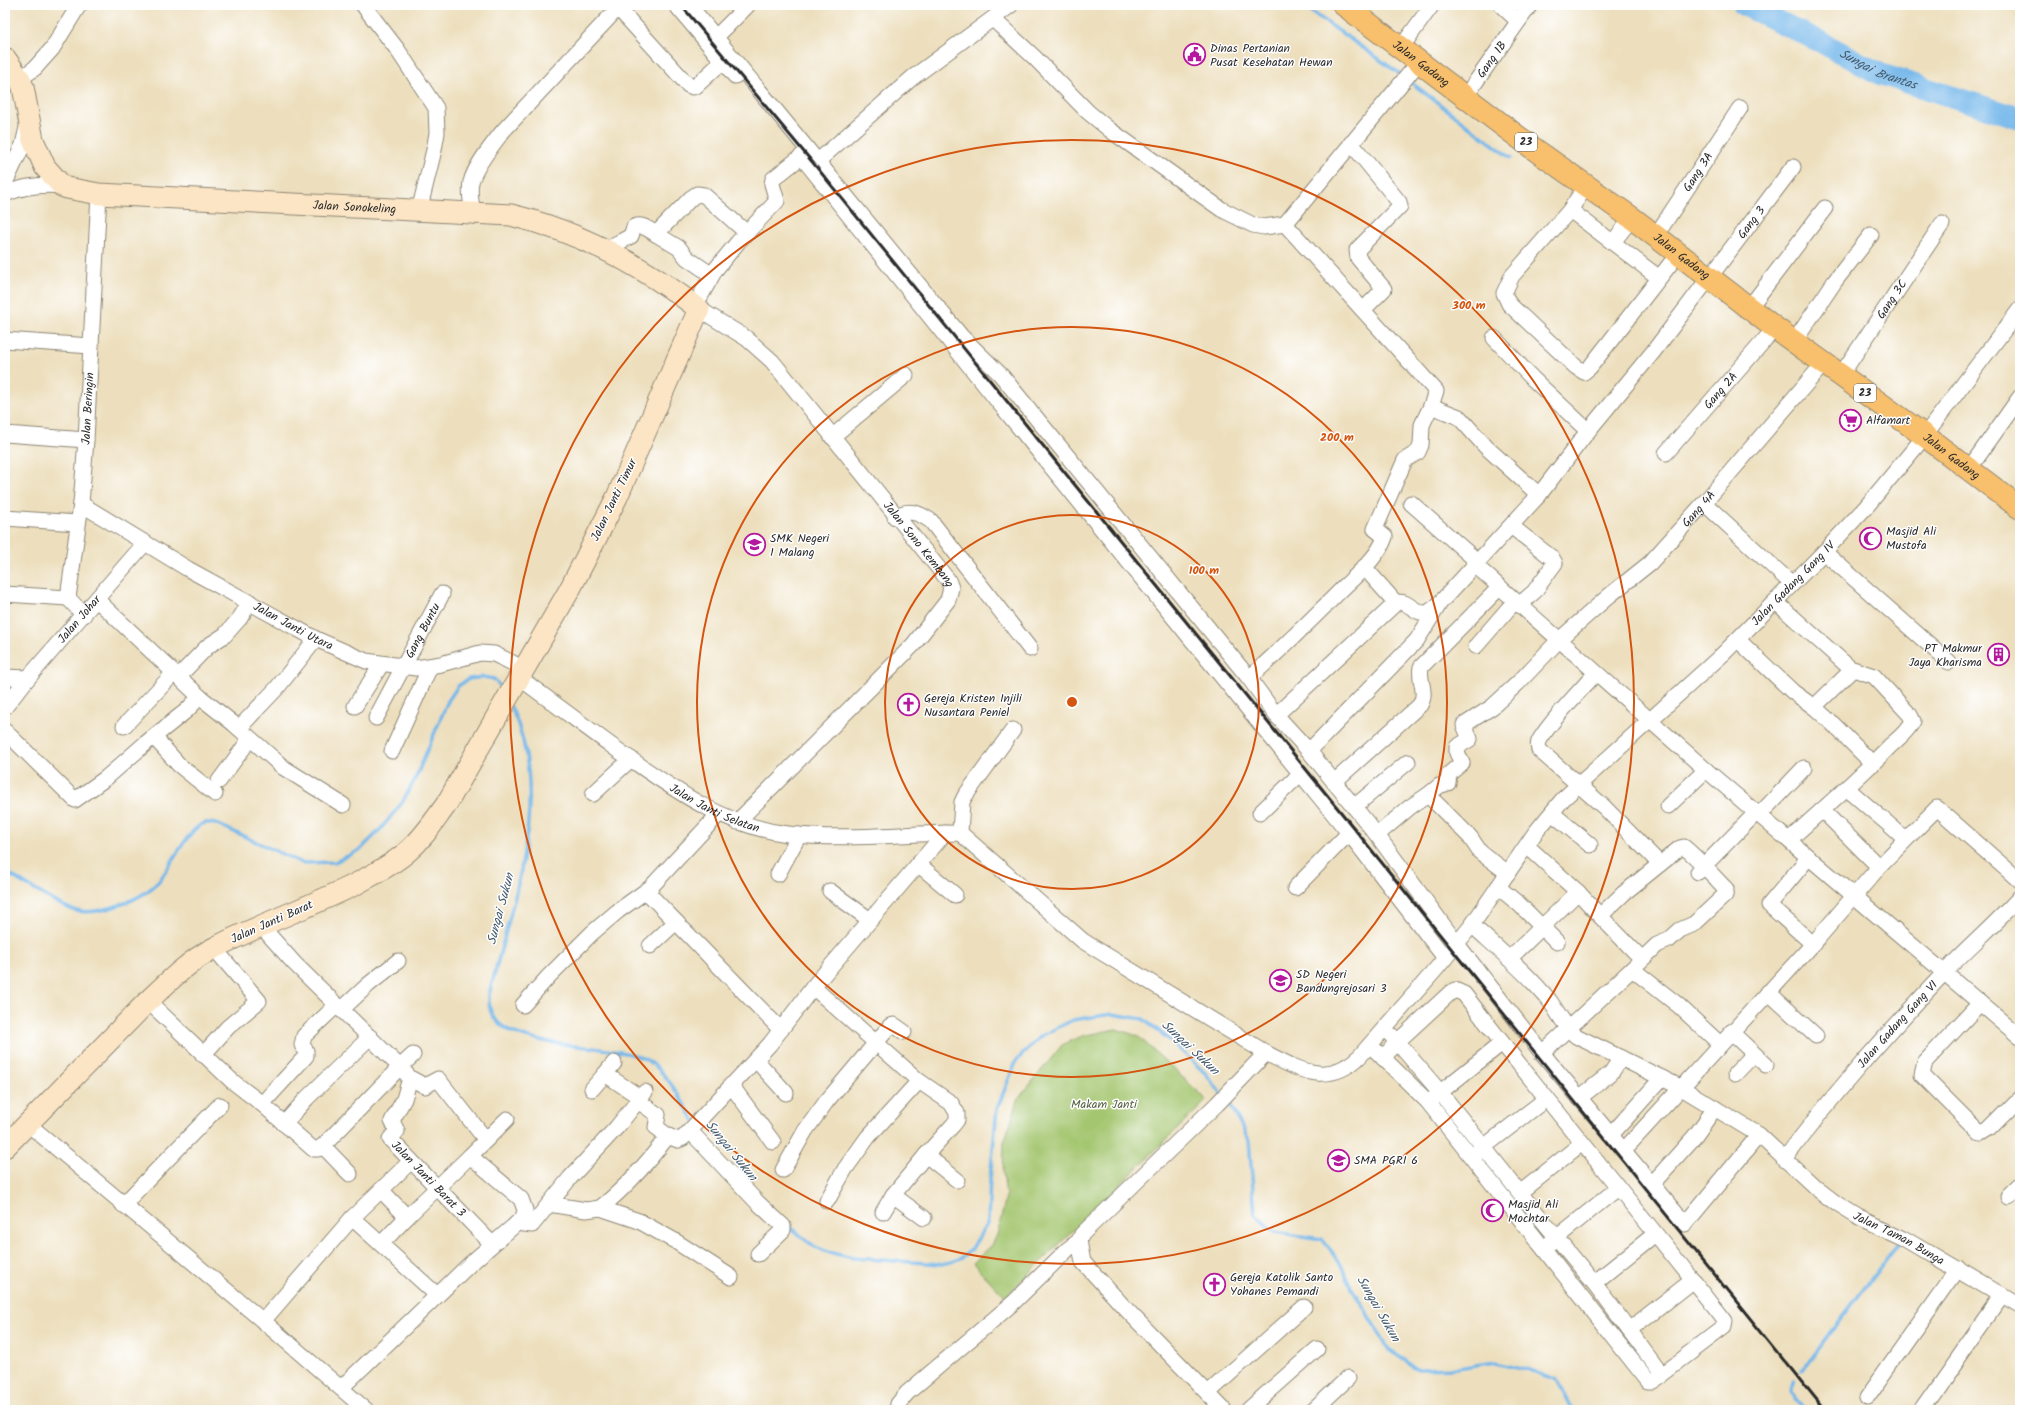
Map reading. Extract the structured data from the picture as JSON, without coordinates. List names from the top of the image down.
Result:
{
  "streets": {
    "highway": ["Jalan Gadang", "23"],
    "street": [
      "Gang 1B",
      "Gang 3A",
      "Jalan Sonokeling",
      "Gang 3",
      "Gang 3C",
      "Gang 2A",
      "Jalan Beringin",
      "Jalan Janti Timur",
      "Gang 4A",
      "Jalan Sono Kembang",
      "Jalan Gadang Gang IV",
      "Jalan Johar",
      "Jalan Janti Utara",
      "Gang Buntu",
      "Jalan Janti Selatan",
      "Jalan Janti Barat",
      "Jalan Gadang Gang VI",
      "Jalan Janti Barat 3",
      "Jalan Taman Bunga"
    ]
  },
  "crossings": [
    ["Gang 1B", "Jalan Gadang"],
    ["Jalan Gadang", "Gang 3A"],
    ["Jalan Gadang", "Gang 3"],
    ["Jalan Gadang", "Gang 3C"],
    ["Jalan Gadang", "Gang 2A"],
    ["Jalan Gadang", "Gang 4A"],
    ["Jalan Gadang", "Jalan Gadang Gang IV"],
    ["Jalan Sonokeling", "Jalan Beringin"],
    ["Jalan Sonokeling", "Jalan Janti Timur"],
    ["Jalan Sonokeling", "Jalan Sono Kembang"],
    ["Gang 3C", "Gang 4A"],
    ["Jalan Beringin", "Jalan Janti Utara"],
    ["Jalan Janti Timur", "Jalan Sono Kembang"],
    ["Jalan Janti Timur", "Jalan Janti Utara"],
    ["Jalan Janti Timur", "Jalan Janti Selatan"],
    ["Jalan Janti Timur", "Jalan Janti Barat"],
    ["Jalan Sono Kembang", "Jalan Janti Selatan"],
    ["Jalan Gadang Gang IV", "Jalan Janti Selatan"],
    ["Jalan Johar", "Jalan Janti Utara"],
    ["Jalan Janti Utara", "Gang Buntu"],
    ["Jalan Janti Utara", "Jalan Janti Selatan"],
    ["Jalan Janti Utara", "Jalan Janti Barat"],
    ["Jalan Janti Selatan", "Jalan Janti Barat"],
    ["Jalan Gadang Gang VI", "Jalan Taman Bunga"]
  ],
  "water": ["Sungai Brantas", "Sungai Sukun"],
  "parks": ["Makam Janti"],
  "places": {
    "public building": ["Dinas Pertanian Pusat Kesehatan Hewan"],
    "supermarket": ["Alfamart"],
    "mosque": ["Masjid Ali Mustofa", "Masjid Ali Mochtar"],
    "school or university": ["SMK Negeri 1 Malang", "SD Negeri Bandungrejosari 3", "SMA PGRI 6"],
    "building": ["PT Makmur Jaya Kharisma"],
    "church": ["Gereja Kristen Injili Nusantara Peniel", "Gereja Katolik Santo Yohanes Pemandi"]
  },
  "rings": ["300 m", "200 m", "100 m"]
}
